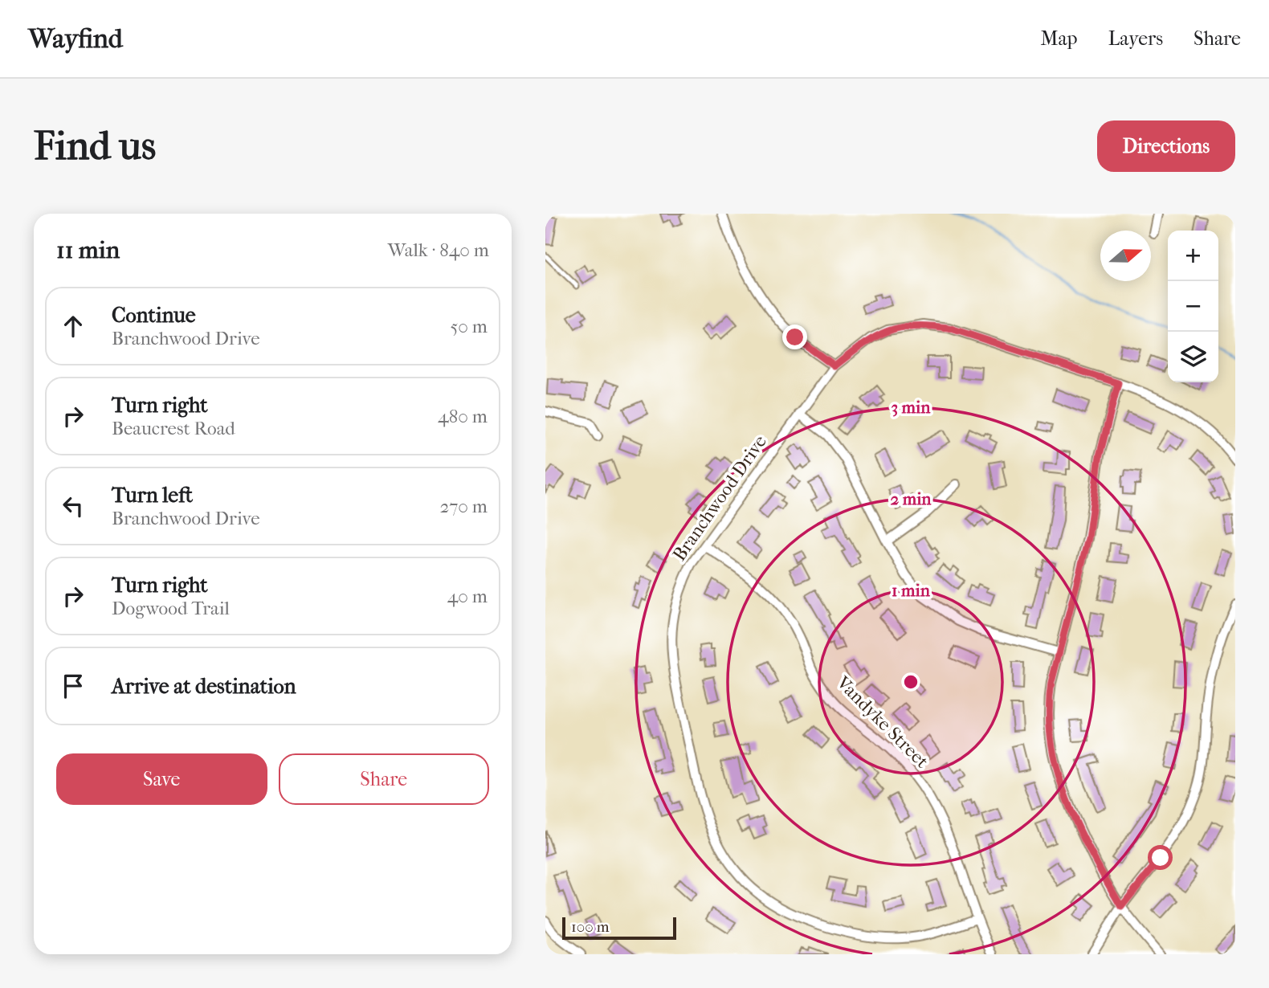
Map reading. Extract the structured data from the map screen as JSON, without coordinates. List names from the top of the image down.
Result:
{
  "streets": {
    "street": ["Branchwood Drive", "Vandyke Street"]
  },
  "crossings": [
    ["Branchwood Drive", "Vandyke Street"]
  ],
  "scale_bar": "100 m",
  "north": "right",
  "page": {
    "header": "Wayfind",
    "nav": ["Map", "Layers", "Share"],
    "buttons": [
      "Directions",
      ["Save", "Share"]
    ],
    "title": "Find us",
    "heading": ["11 min", "Walk · 840 m"],
    "map_buttons": ["+", "−"],
    "list": [
      ["Continue", "Branchwood Drive", "50 m"],
      ["Turn right", "Beaucrest Road", "480 m"],
      ["Turn left", "Branchwood Drive", "270 m"],
      ["Turn right", "Dogwood Trail", "40 m"],
      "Arrive at destination"
    ],
    "scale": "100 m"
  },
  "rings": ["3 min", "2 min", "1 min"]
}
